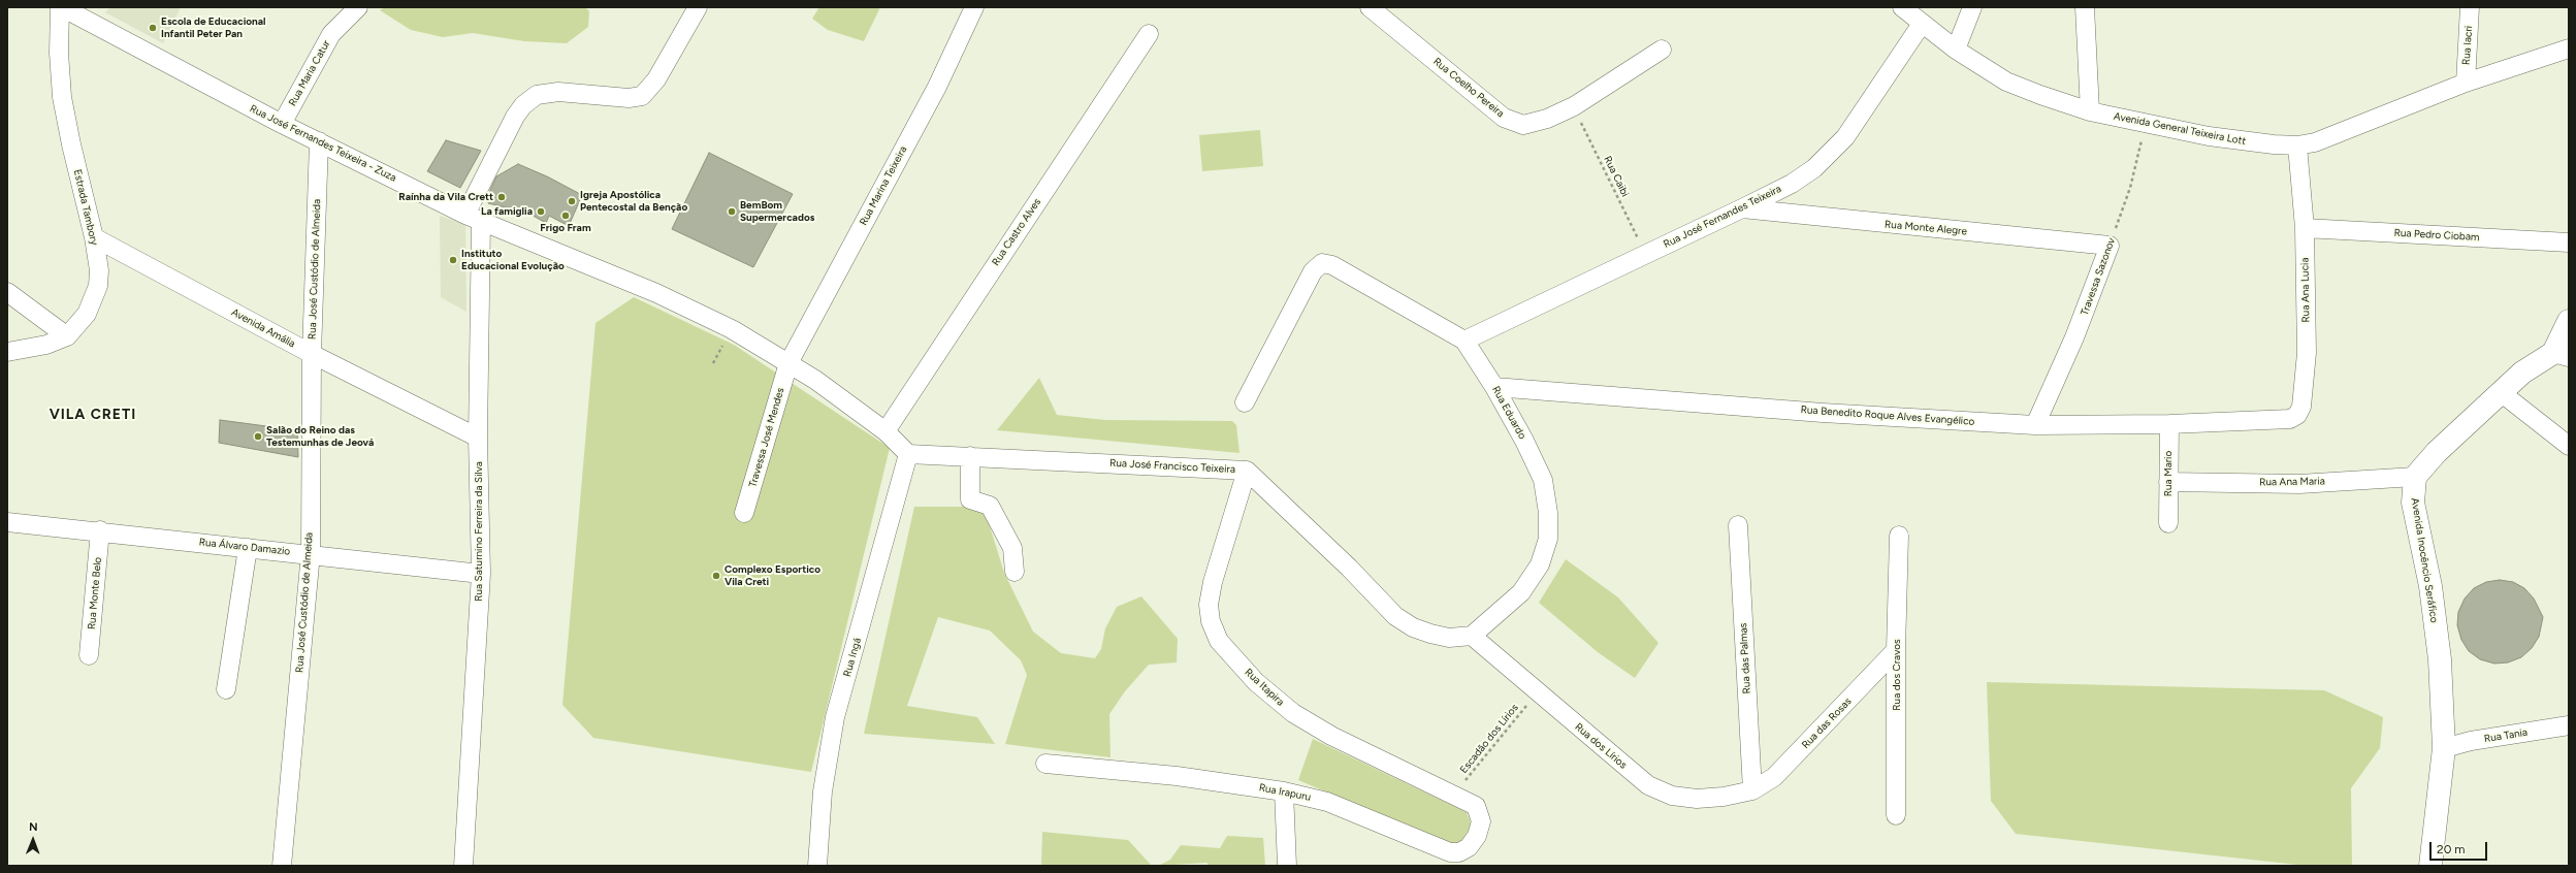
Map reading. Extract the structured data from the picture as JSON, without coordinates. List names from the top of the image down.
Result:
{
  "streets": {
    "main road": ["Avenida Inocêncio Seráfico"],
    "street": [
      "Rua Iacri",
      "Rua Maria Catur",
      "Rua Coelho Pereira",
      "Avenida General Teixeira Lott",
      "Rua José Fernandes Teixeira - Zuza",
      "Rua Marina Teixeira",
      "Estrada Tambory",
      "Rua José Fernandes Teixeira",
      "Rua Monte Alegre",
      "Rua Castro Alves",
      "Rua Pedro Ciobam",
      "Rua José Custódio de Almeida",
      "Travessa Sazonov",
      "Rua Ana Lucia",
      "Avenida Amália",
      "Rua Eduardo",
      "Rua Benedito Roque Alves Evangélico",
      "Travessa José Mendes",
      "Rua José Francisco Teixeira",
      "Rua Mario",
      "Rua Ana Maria",
      "Rua Saturnino Ferreira da Silva",
      "Rua Álvaro Damazio",
      "Rua Monte Belo",
      "Rua Ingá",
      "Rua das Palmas",
      "Rua dos Cravos",
      "Rua Itapira",
      "Rua das Rosas",
      "Rua Tania",
      "Rua dos Lírios",
      "Rua Irapuru"
    ],
    "path": ["Rua Caibi", "Escadão dos Lírios"]
  },
  "crossings": [
    ["Rua Iacri", "Avenida General Teixeira Lott"],
    ["Rua Maria Catur", "Rua José Fernandes Teixeira - Zuza"],
    ["Rua Coelho Pereira", "Rua Caibi"],
    ["Avenida General Teixeira Lott", "Rua José Fernandes Teixeira"],
    ["Avenida General Teixeira Lott", "Travessa Sazonov"],
    ["Avenida General Teixeira Lott", "Rua Ana Lucia"],
    ["Rua José Fernandes Teixeira - Zuza", "Rua Marina Teixeira"],
    ["Rua José Fernandes Teixeira - Zuza", "Estrada Tambory"],
    ["Rua José Fernandes Teixeira - Zuza", "Rua Castro Alves"],
    ["Rua José Fernandes Teixeira - Zuza", "Rua José Custódio de Almeida"],
    ["Rua José Fernandes Teixeira - Zuza", "Travessa José Mendes"],
    ["Rua José Fernandes Teixeira - Zuza", "Rua José Francisco Teixeira"],
    ["Rua José Fernandes Teixeira - Zuza", "Rua Saturnino Ferreira da Silva"],
    ["Rua José Fernandes Teixeira - Zuza", "Rua Ingá"],
    ["Rua Caibi", "Rua José Fernandes Teixeira"],
    ["Rua Marina Teixeira", "Travessa José Mendes"],
    ["Estrada Tambory", "Avenida Amália"],
    ["Rua José Fernandes Teixeira", "Rua Monte Alegre"],
    ["Rua José Fernandes Teixeira", "Rua Eduardo"],
    ["Rua Monte Alegre", "Travessa Sazonov"],
    ["Rua Pedro Ciobam", "Rua Ana Lucia"],
    ["Rua José Custódio de Almeida", "Avenida Amália"],
    ["Rua José Custódio de Almeida", "Rua Álvaro Damazio"],
    ["Travessa Sazonov", "Rua Benedito Roque Alves Evangélico"],
    ["Rua Ana Lucia", "Rua Benedito Roque Alves Evangélico"],
    ["Avenida Amália", "Rua Saturnino Ferreira da Silva"],
    ["Rua Eduardo", "Rua Benedito Roque Alves Evangélico"],
    ["Rua Eduardo", "Rua José Francisco Teixeira"],
    ["Rua Eduardo", "Rua dos Lírios"],
    ["Rua Benedito Roque Alves Evangélico", "Rua Mario"],
    ["Rua José Francisco Teixeira", "Rua Ingá"],
    ["Rua José Francisco Teixeira", "Rua Itapira"],
    ["Rua José Francisco Teixeira", "Rua dos Lírios"],
    ["Rua Mario", "Rua Ana Maria"],
    ["Rua Ana Maria", "Avenida Inocêncio Seráfico"],
    ["Rua Saturnino Ferreira da Silva", "Rua Álvaro Damazio"],
    ["Rua Álvaro Damazio", "Rua Monte Belo"],
    ["Avenida Inocêncio Seráfico", "Rua Tania"],
    ["Rua das Palmas", "Rua das Rosas"],
    ["Rua das Palmas", "Rua dos Lírios"],
    ["Rua dos Cravos", "Rua das Rosas"],
    ["Rua Itapira", "Escadão dos Lírios"],
    ["Rua Itapira", "Rua Irapuru"],
    ["Rua das Rosas", "Rua dos Lírios"],
    ["Escadão dos Lírios", "Rua dos Lírios"]
  ],
  "districts": ["VILA CRETI"],
  "places": [
    "Escola de Educacional Infantil Peter Pan",
    "Raínha da Vila Crett",
    "Igreja Apostólica Pentecostal da Benção",
    "La famiglia",
    "BemBom Supermercados",
    "Frigo Fram",
    "Instituto Educacional Evolução",
    "Salão do Reino das Testemunhas de Jeová",
    "Complexo Esportico Vila Creti"
  ],
  "scale_bar": "20 m",
  "north": "top"
}
